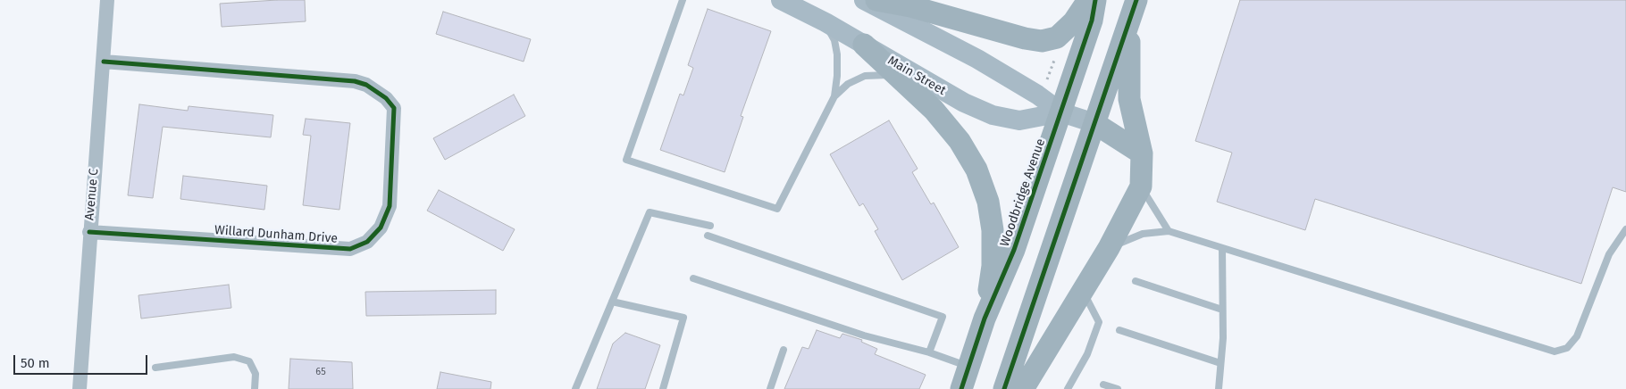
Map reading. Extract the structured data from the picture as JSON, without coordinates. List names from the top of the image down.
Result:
{
  "streets": {
    "main road": ["Main Street", "Woodbridge Avenue"],
    "street": ["Avenue C", "Willard Dunham Drive"]
  },
  "crossings": [
    ["Main Street", "Woodbridge Avenue"],
    ["Avenue C", "Willard Dunham Drive"]
  ],
  "house_numbers": ["65"],
  "scale_bar": "50 m"
}
